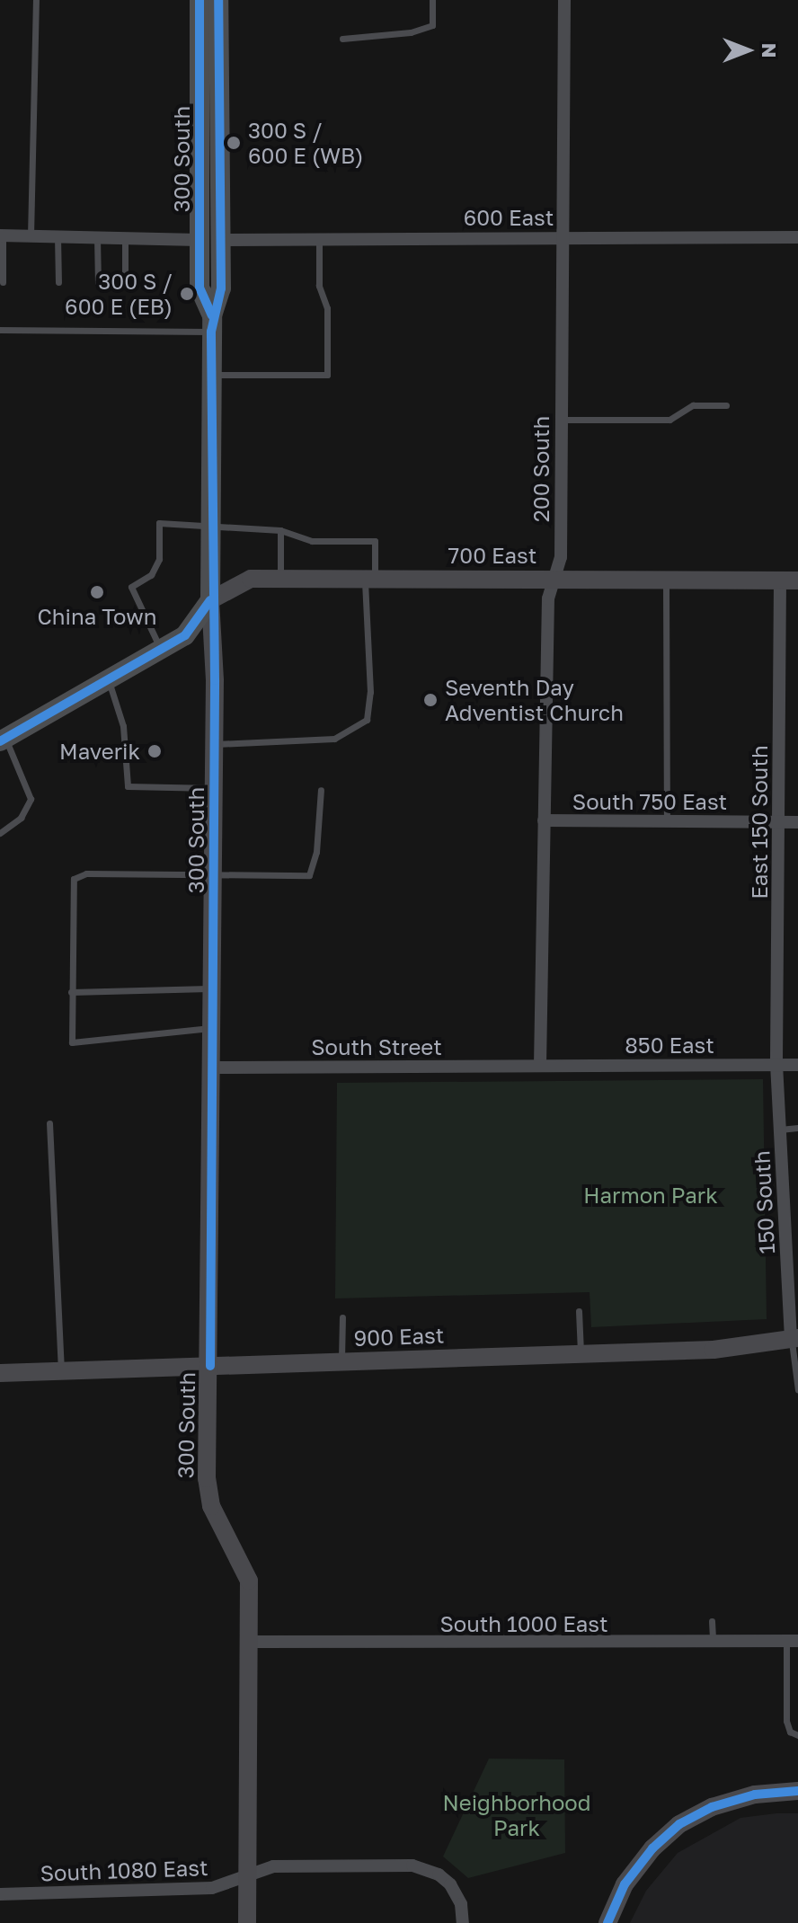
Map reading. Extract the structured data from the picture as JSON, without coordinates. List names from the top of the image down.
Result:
{
  "streets": {
    "main road": ["300 South"],
    "street": [
      "600 East",
      "200 South",
      "700 East",
      "South 750 East",
      "East 150 South",
      "850 East",
      "South Street",
      "150 South",
      "900 East",
      "South 1000 East",
      "South 1080 East"
    ]
  },
  "crossings": [
    ["300 South", "600 East"],
    ["300 South", "700 East"],
    ["300 South", "South Street"],
    ["300 South", "900 East"],
    ["300 South", "South 1000 East"],
    ["300 South", "South 1080 East"],
    ["600 East", "200 South"],
    ["200 South", "700 East"],
    ["200 South", "South 750 East"],
    ["200 South", "850 East"],
    ["200 South", "South Street"],
    ["700 East", "East 150 South"],
    ["South 750 East", "East 150 South"],
    ["East 150 South", "850 East"],
    ["East 150 South", "150 South"],
    ["850 East", "South Street"],
    ["850 East", "150 South"],
    ["150 South", "900 East"]
  ],
  "parks": ["Harmon Park", "Neighborhood Park"],
  "places": [
    "300 S / 600 E (WB)",
    "300 S / 600 E (EB)",
    "China Town",
    "Seventh Day Adventist Church",
    "Maverik"
  ],
  "north": "right"
}
